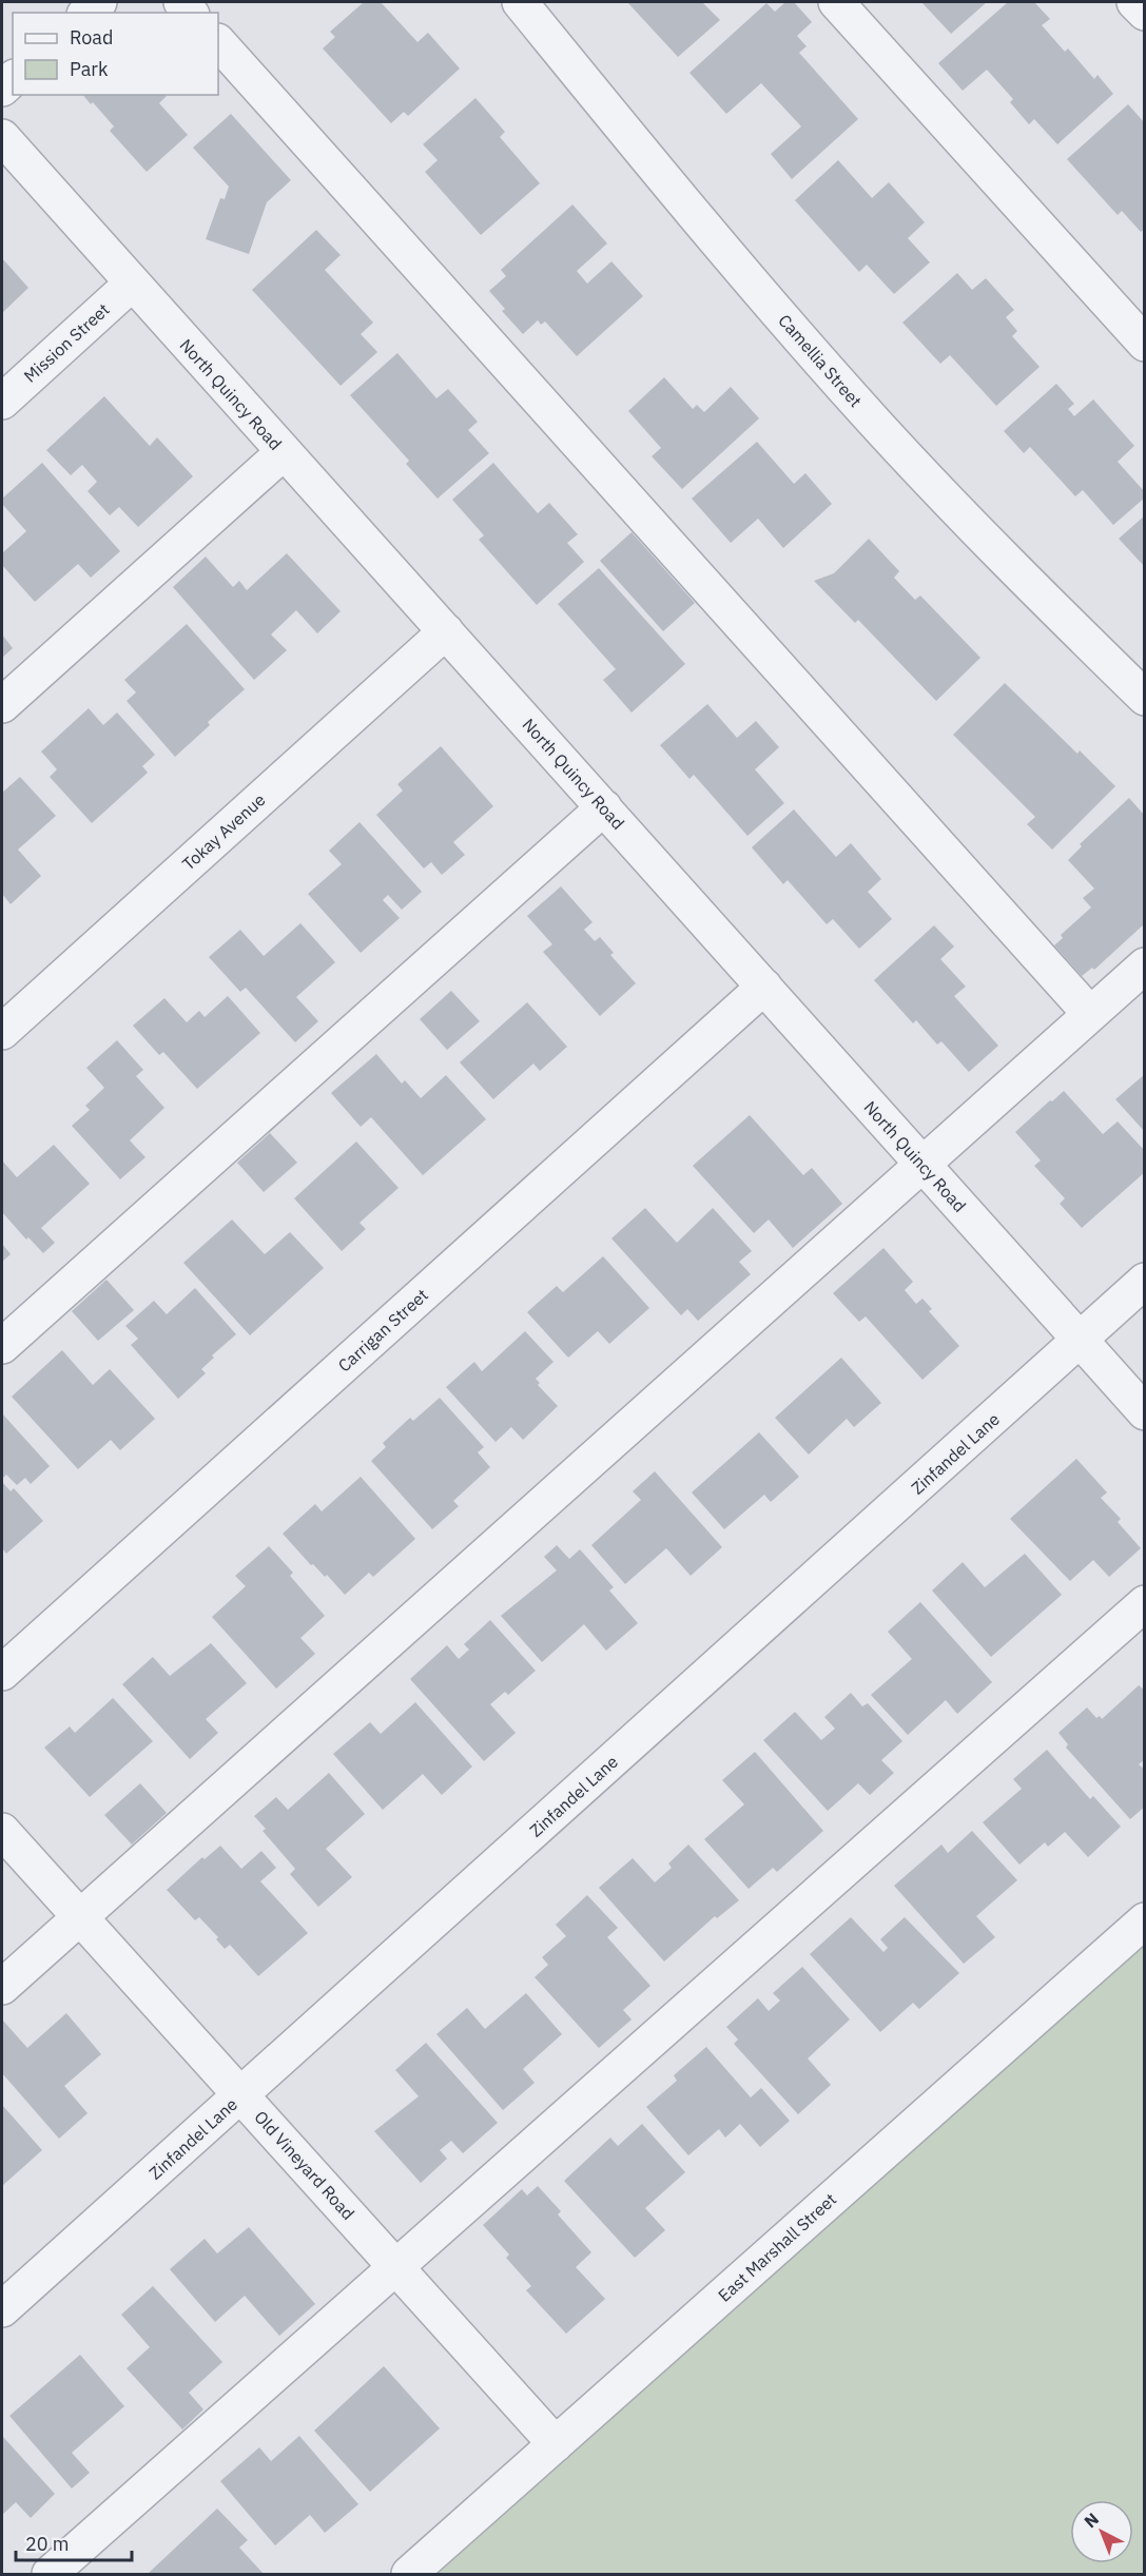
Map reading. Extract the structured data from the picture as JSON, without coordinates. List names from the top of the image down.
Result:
{
  "streets": {
    "street": [
      "Mission Street",
      "Camellia Street",
      "North Quincy Road",
      "Tokay Avenue",
      "Carrigan Street",
      "Zinfandel Lane",
      "Old Vineyard Road",
      "East Marshall Street"
    ]
  },
  "crossings": [
    ["Mission Street", "North Quincy Road"],
    ["North Quincy Road", "Tokay Avenue"],
    ["North Quincy Road", "Carrigan Street"],
    ["North Quincy Road", "Zinfandel Lane"],
    ["Zinfandel Lane", "Old Vineyard Road"],
    ["Old Vineyard Road", "East Marshall Street"]
  ],
  "legend": ["Road", "Park"],
  "scale_bar": "20 m",
  "north": "top left"
}
